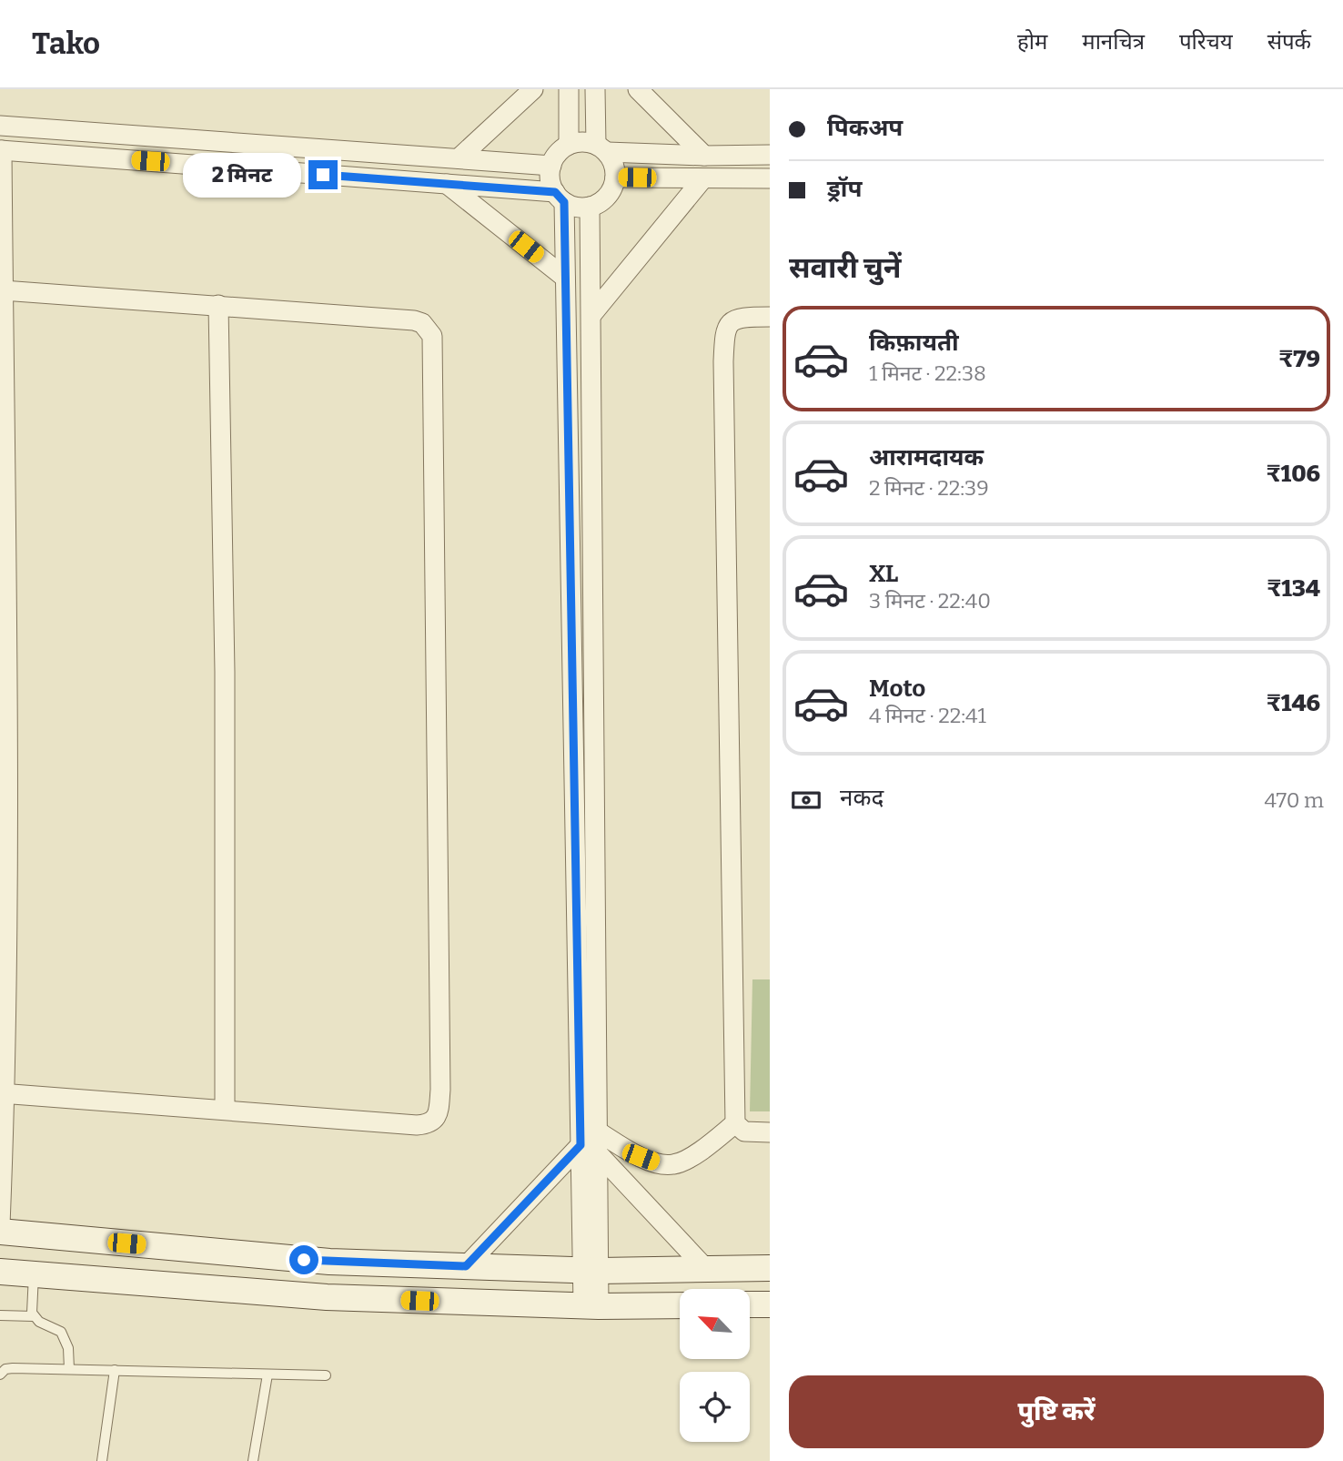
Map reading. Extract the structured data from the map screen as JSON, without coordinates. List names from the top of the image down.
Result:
{
  "north": "top left",
  "page": {
    "header": "Tako",
    "nav": [
      "होम",
      "मानचित्र",
      "परिचय",
      "संपर्क"
    ],
    "banner": ["पिकअप", "ड्रॉप"],
    "bubble": "2 मिनट",
    "heading": "सवारी चुनें",
    "list": [
      {
        "name": "किफ़ायती",
        "note": "1 मिनट · 22:38",
        "value": "₹79"
      },
      {
        "name": "आरामदायक",
        "note": "2 मिनट · 22:39",
        "value": "₹106"
      },
      {
        "name": "XL",
        "note": "3 मिनट · 22:40",
        "value": "₹134"
      },
      {
        "name": "Moto",
        "note": "4 मिनट · 22:41",
        "value": "₹146"
      }
    ],
    "pay": ["नकद", "470 m"],
    "buttons": "पुष्टि करें"
  }
}
